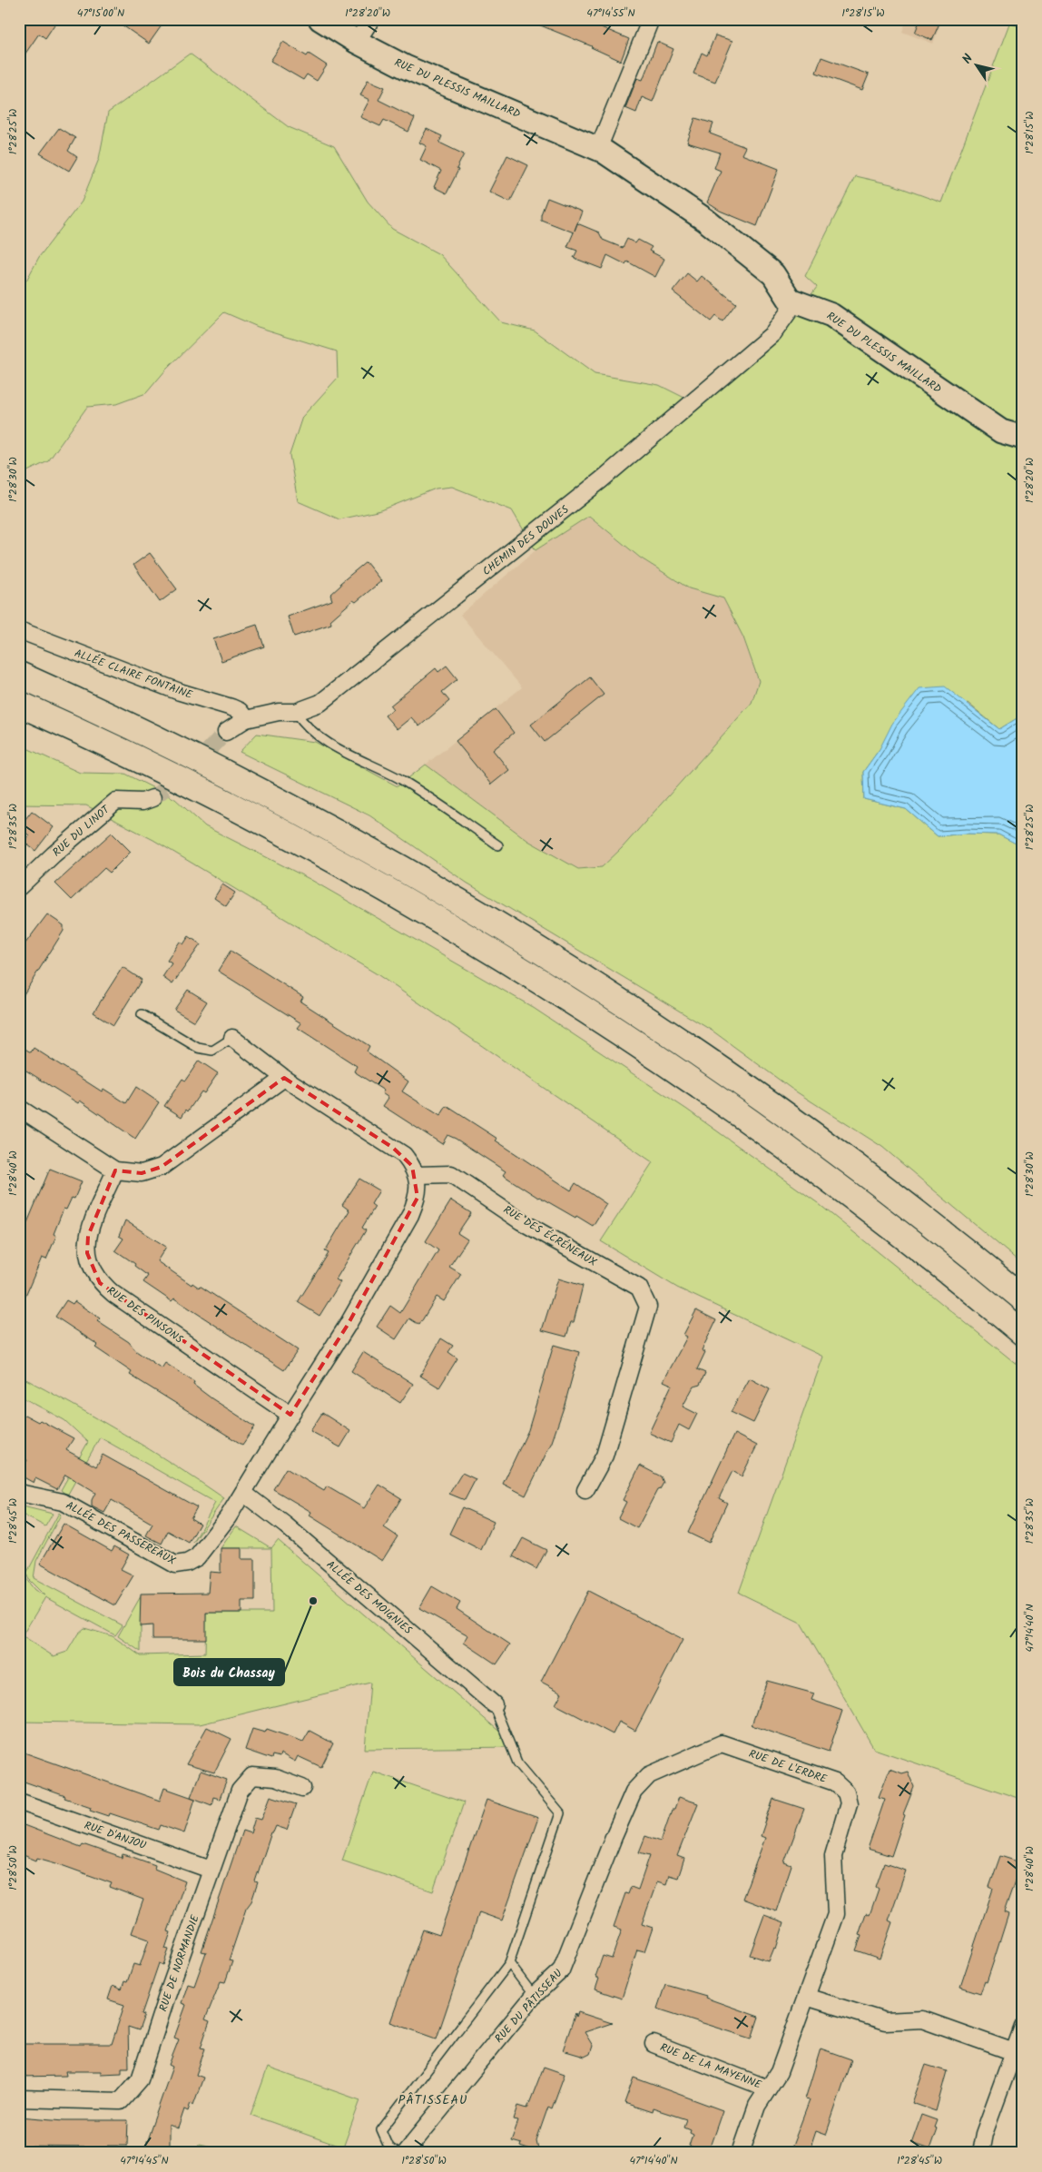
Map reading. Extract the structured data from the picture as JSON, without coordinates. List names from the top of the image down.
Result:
{
  "streets": {
    "street": [
      "RUE DU PLESSIS MAILLARD",
      "CHEMIN DES DOUVES",
      "ALLÉE CLAIRE FONTAINE",
      "RUE DU LINOT",
      "RUE DES ÉCRÉNEAUX",
      "RUE DES PINSONS",
      "ALLÉE DES PASSEREAUX",
      "ALLÉE DES MOIGNIES",
      "RUE DE L'ERDRE",
      "RUE D'ANJOU",
      "RUE DE NORMANDIE",
      "RUE DU PÂTISSEAU",
      "RUE DE LA MAYENNE"
    ]
  },
  "crossings": [
    ["RUE DU PLESSIS MAILLARD", "CHEMIN DES DOUVES"],
    ["CHEMIN DES DOUVES", "ALLÉE CLAIRE FONTAINE"],
    ["ALLÉE DES PASSEREAUX", "ALLÉE DES MOIGNIES"],
    ["RUE DE L'ERDRE", "RUE DU PÂTISSEAU"],
    ["RUE DE L'ERDRE", "RUE DE LA MAYENNE"],
    ["RUE D'ANJOU", "RUE DE NORMANDIE"]
  ],
  "districts": ["PÂTISSEAU"],
  "places": ["Bois du Chassay"],
  "north": "top left",
  "coordinates": [
    "47°15'00\"N",
    "1°28'20\"W",
    "47°14'55\"N",
    "1°28'15\"W",
    "1°28'25\"W",
    "1°28'30\"W",
    "1°28'35\"W",
    "1°28'40\"W",
    "1°28'45\"W",
    "47°14'40\"N",
    "1°28'50\"W",
    "47°14'45\"N"
  ]
}
